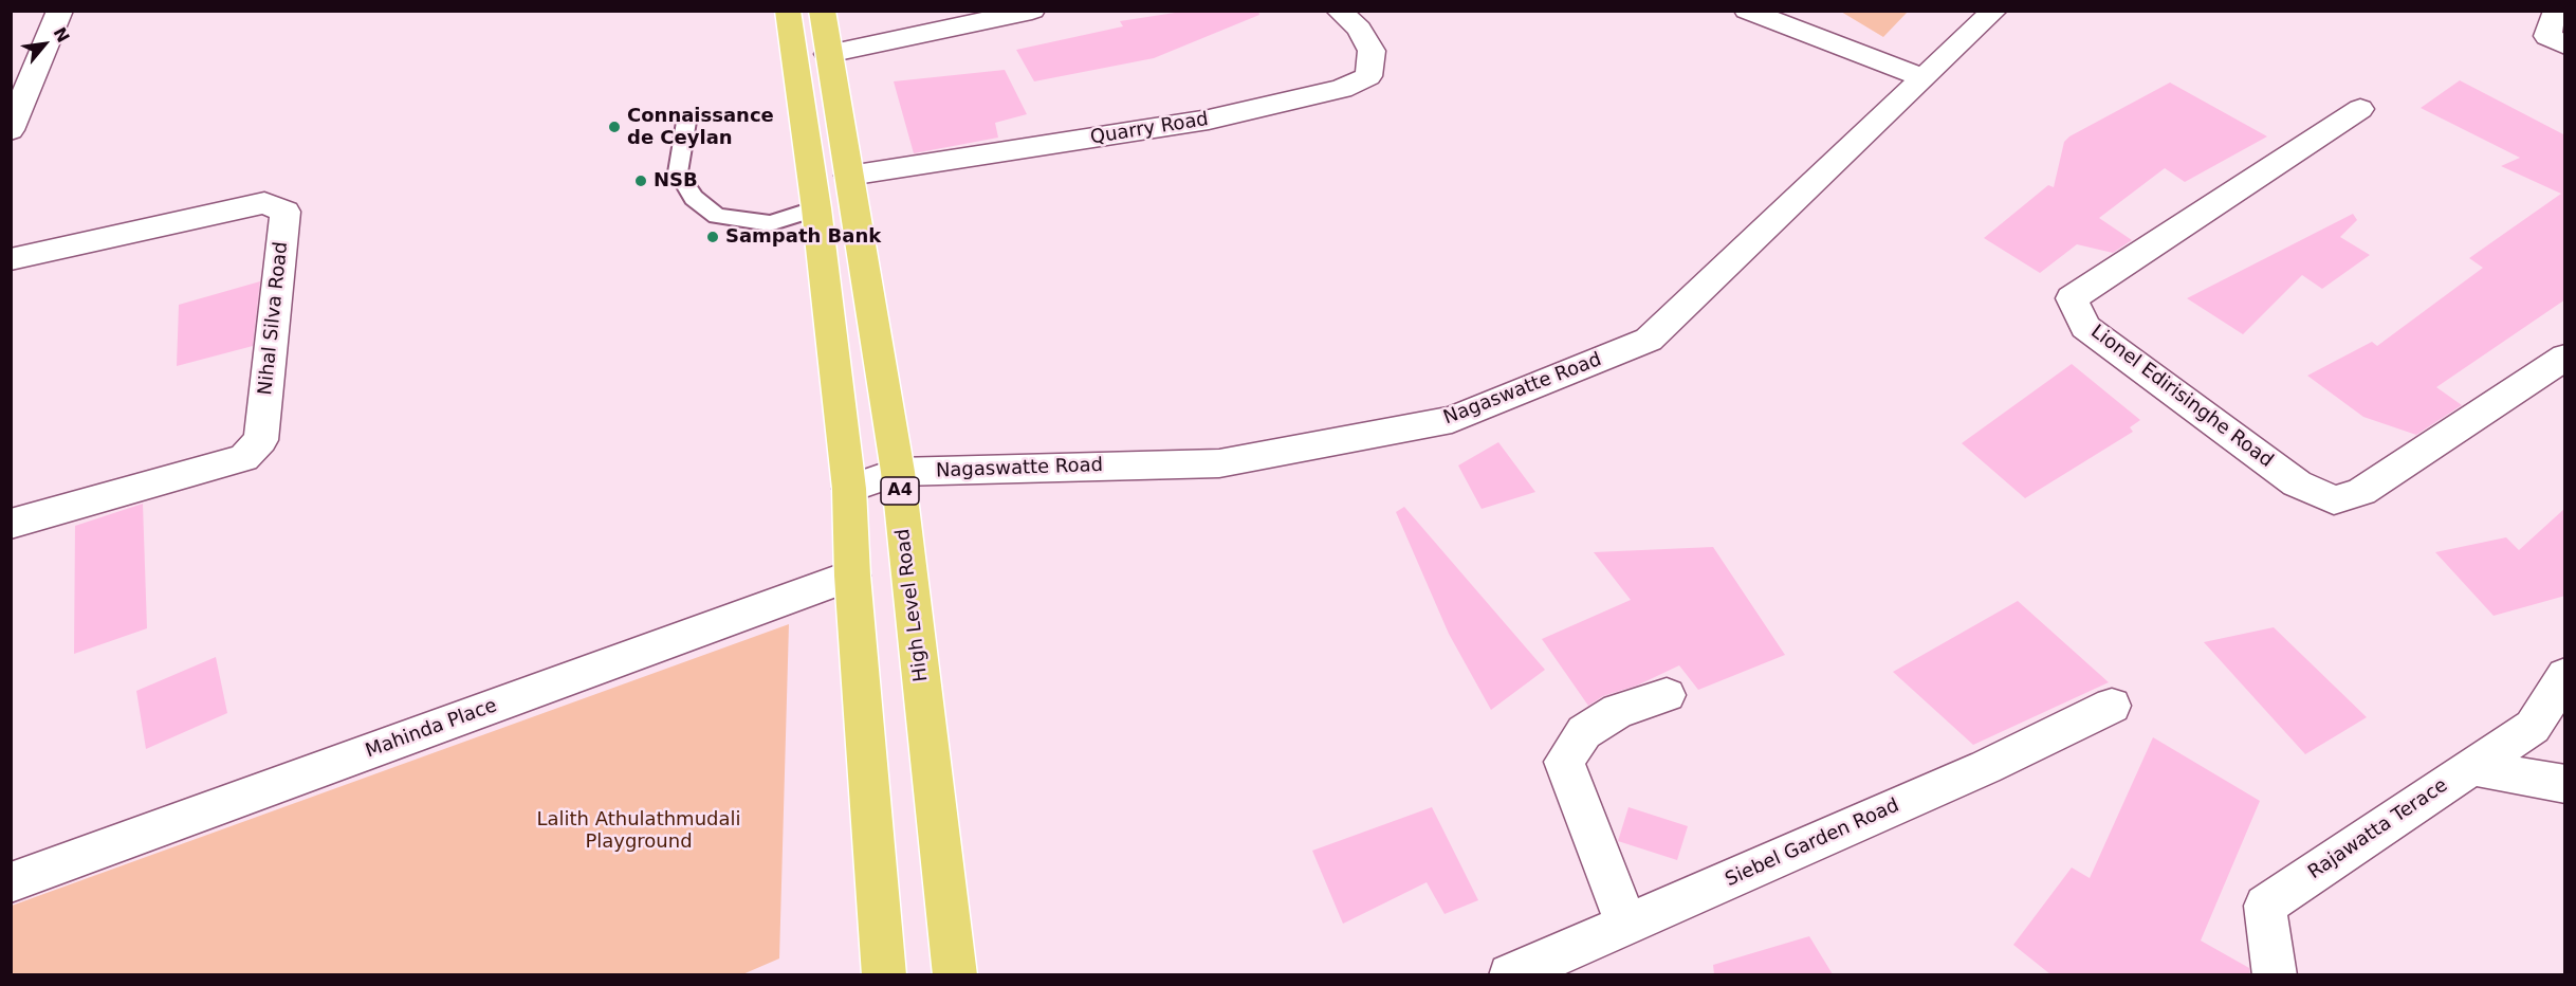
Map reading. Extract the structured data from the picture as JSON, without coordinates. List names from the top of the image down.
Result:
{
  "streets": {
    "highway": ["A4", "High Level Road"],
    "street": [
      "Quarry Road",
      "Nihal Silva Road",
      "Nagaswatte Road",
      "Lionel Edirisinghe Road",
      "Mahinda Place",
      "Rajawatta Terace",
      "Siebel Garden Road"
    ]
  },
  "crossings": [
    ["Quarry Road", "High Level Road"],
    ["Nagaswatte Road", "High Level Road"]
  ],
  "parks": ["Lalith Athulathmudali Playground"],
  "places": ["Connaissance de Ceylan", "NSB", "Sampath Bank"],
  "north": "top right"
}
